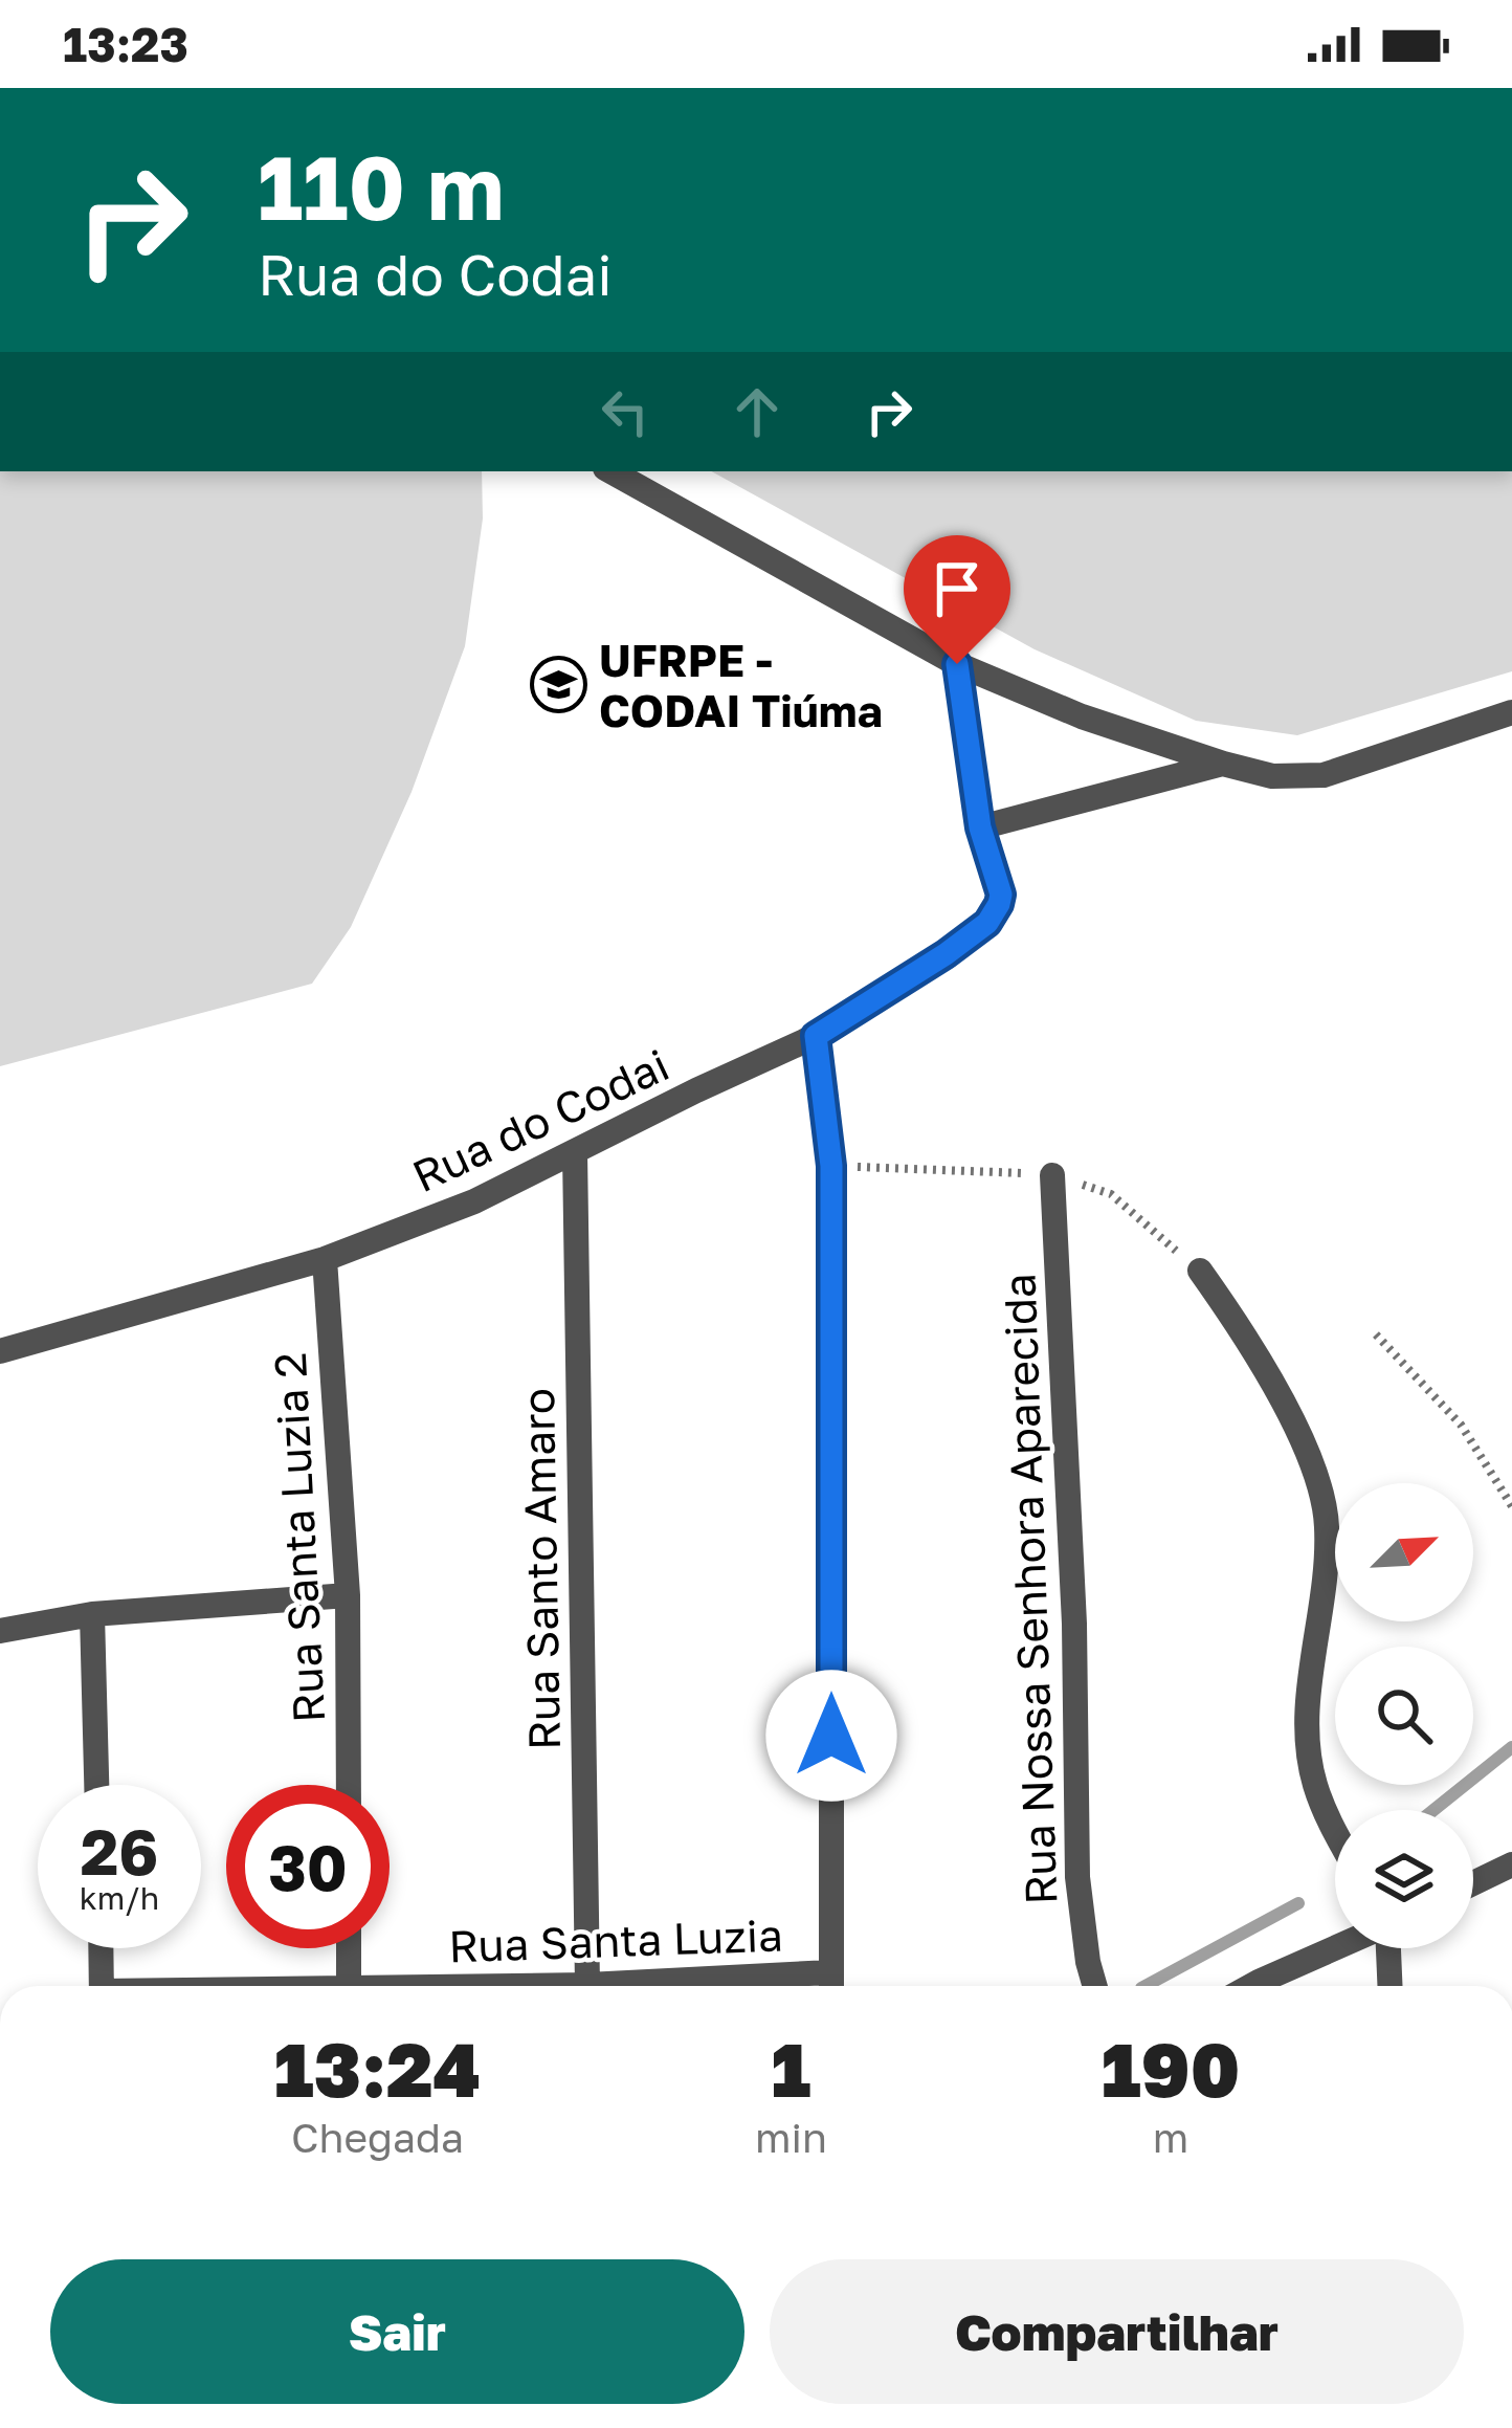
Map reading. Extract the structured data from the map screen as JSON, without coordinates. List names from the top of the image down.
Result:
{
  "streets": {
    "street": [
      "Rua do Codai",
      "Rua Santa Luzia 2",
      "Rua Santo Amaro",
      "Rua Nossa Senhora Aparecida",
      "Rua Santa Luzia"
    ]
  },
  "crossings": [
    ["Rua do Codai", "Rua Santa Luzia 2"],
    ["Rua do Codai", "Rua Santo Amaro"],
    ["Rua Santo Amaro", "Rua Santa Luzia"]
  ],
  "places": {
    "school or university": ["UFRPE - CODAI Tiúma"]
  },
  "north": "top right",
  "page": {
    "status": "13:23",
    "turn": ["110 m", "Rua do Codai"],
    "speed": "26 km/h",
    "limit": "30",
    "eta": [
      "13:24",
      "Chegada",
      "1",
      "min",
      "190",
      "m"
    ],
    "buttons": ["Sair", "Compartilhar"]
  }
}
